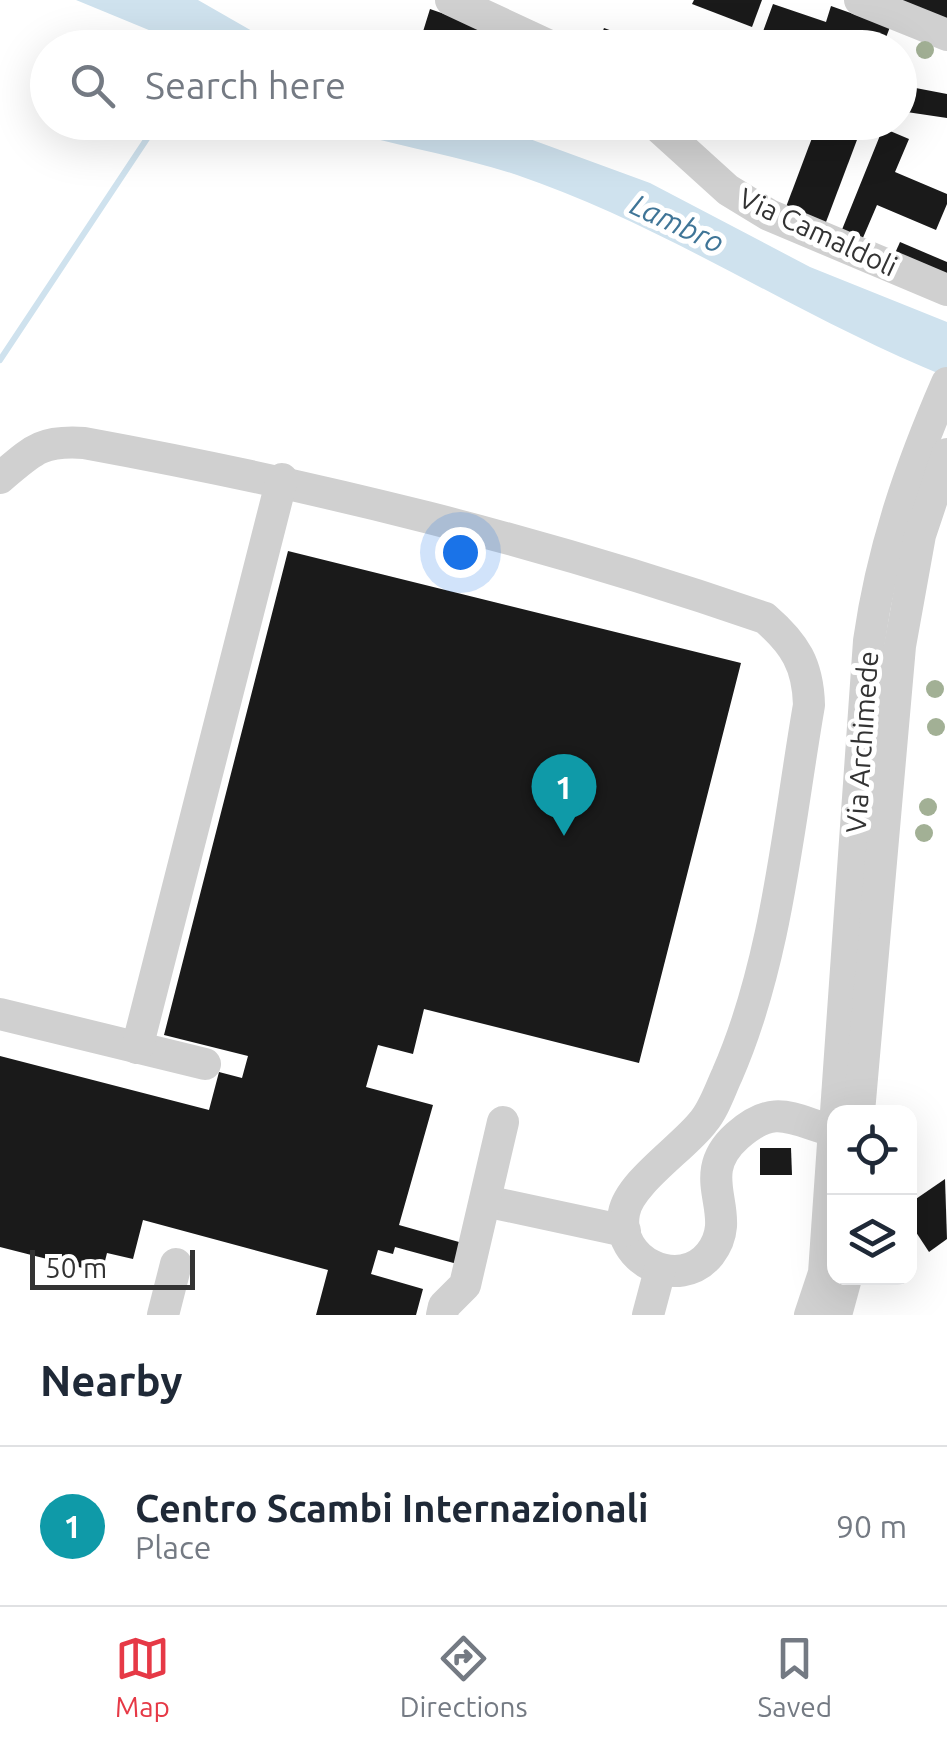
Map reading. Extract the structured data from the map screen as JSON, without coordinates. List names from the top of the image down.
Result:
{
  "streets": {
    "street": ["Via Camaldoli", "Via Archimede"]
  },
  "water": ["Lambro"],
  "scale_bar": "50 m",
  "page": {
    "search": "Search here",
    "pins": "1",
    "scale": "50 m",
    "heading": "Nearby",
    "list": [
      {
        "mark": "1",
        "name": "Centro Scambi Internazionali",
        "note": "Place",
        "value": "90 m"
      }
    ],
    "nav": ["Map", "Directions", "Saved"]
  }
}
